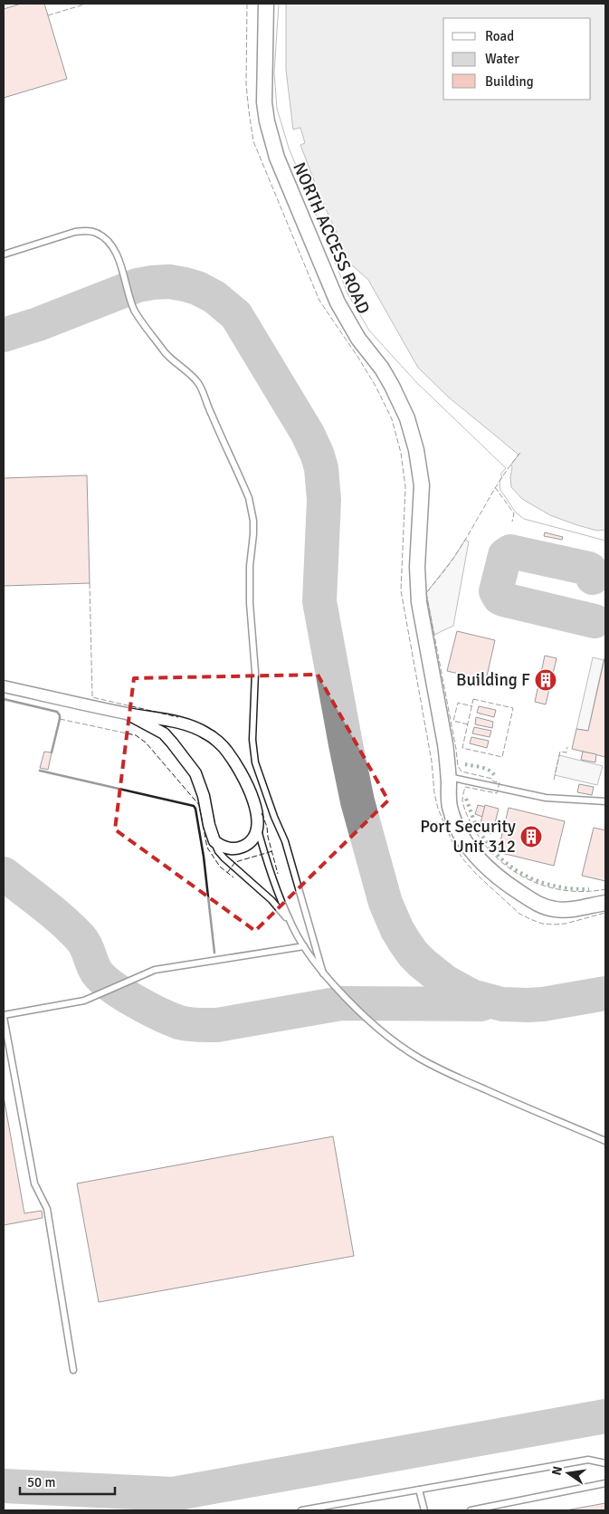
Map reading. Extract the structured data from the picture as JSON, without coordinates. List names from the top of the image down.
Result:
{
  "streets": {
    "street": ["NORTH ACCESS ROAD"]
  },
  "places": {
    "building": ["Building F", "Port Security Unit 312"]
  },
  "legend": ["Road", "Water", "Building"],
  "scale_bar": "50 m",
  "north": "left"
}
